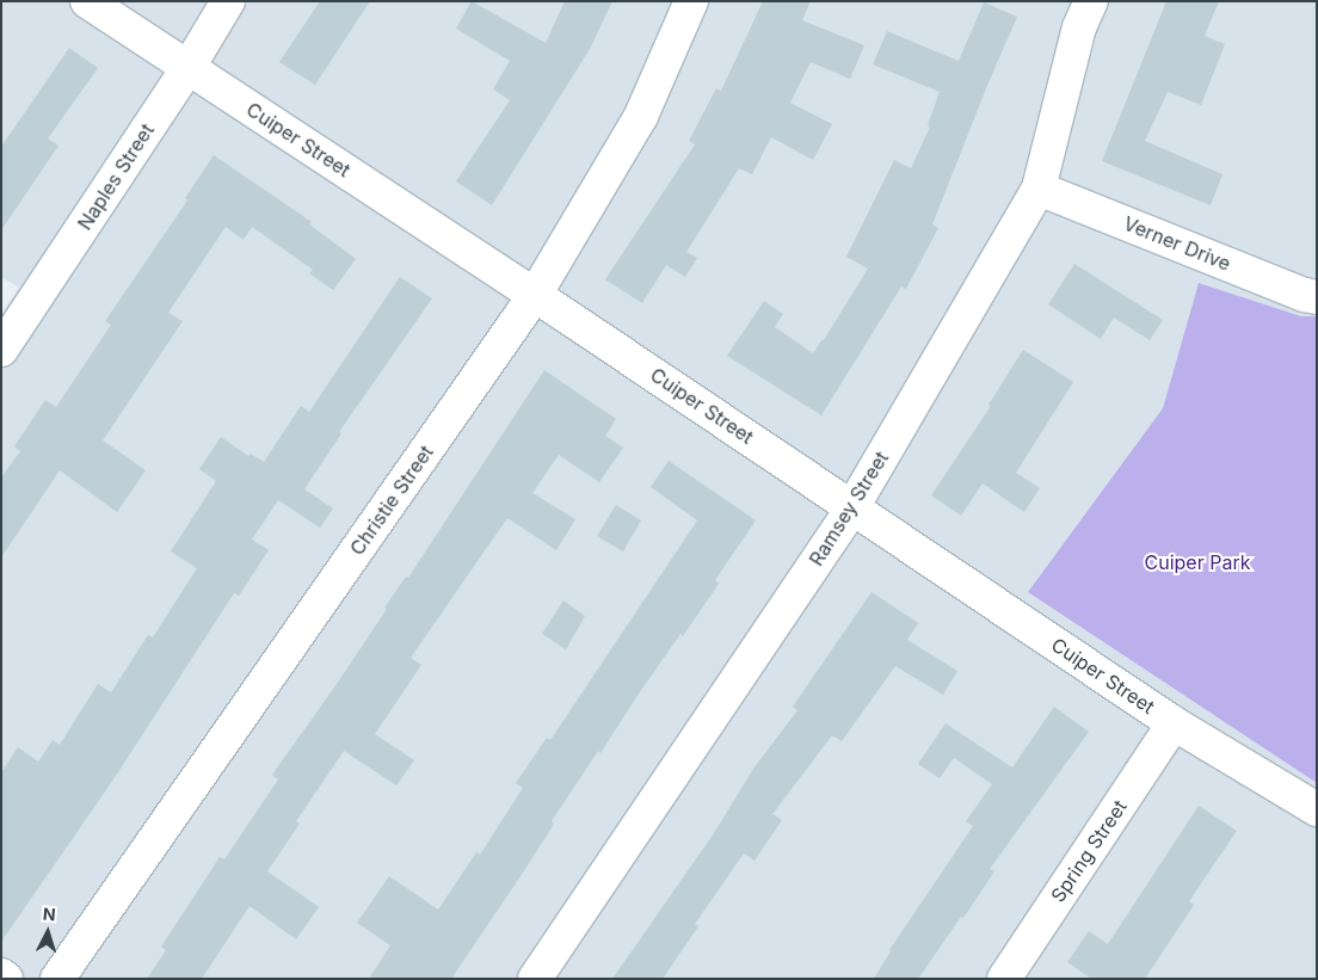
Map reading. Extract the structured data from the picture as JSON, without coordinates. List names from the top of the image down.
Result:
{
  "streets": {
    "street": [
      "Cuiper Street",
      "Naples Street",
      "Verner Drive",
      "Christie Street",
      "Ramsey Street",
      "Spring Street"
    ]
  },
  "crossings": [
    ["Cuiper Street", "Naples Street"],
    ["Cuiper Street", "Christie Street"],
    ["Cuiper Street", "Ramsey Street"],
    ["Cuiper Street", "Spring Street"],
    ["Verner Drive", "Ramsey Street"]
  ],
  "parks": ["Cuiper Park"],
  "north": "top"
}
